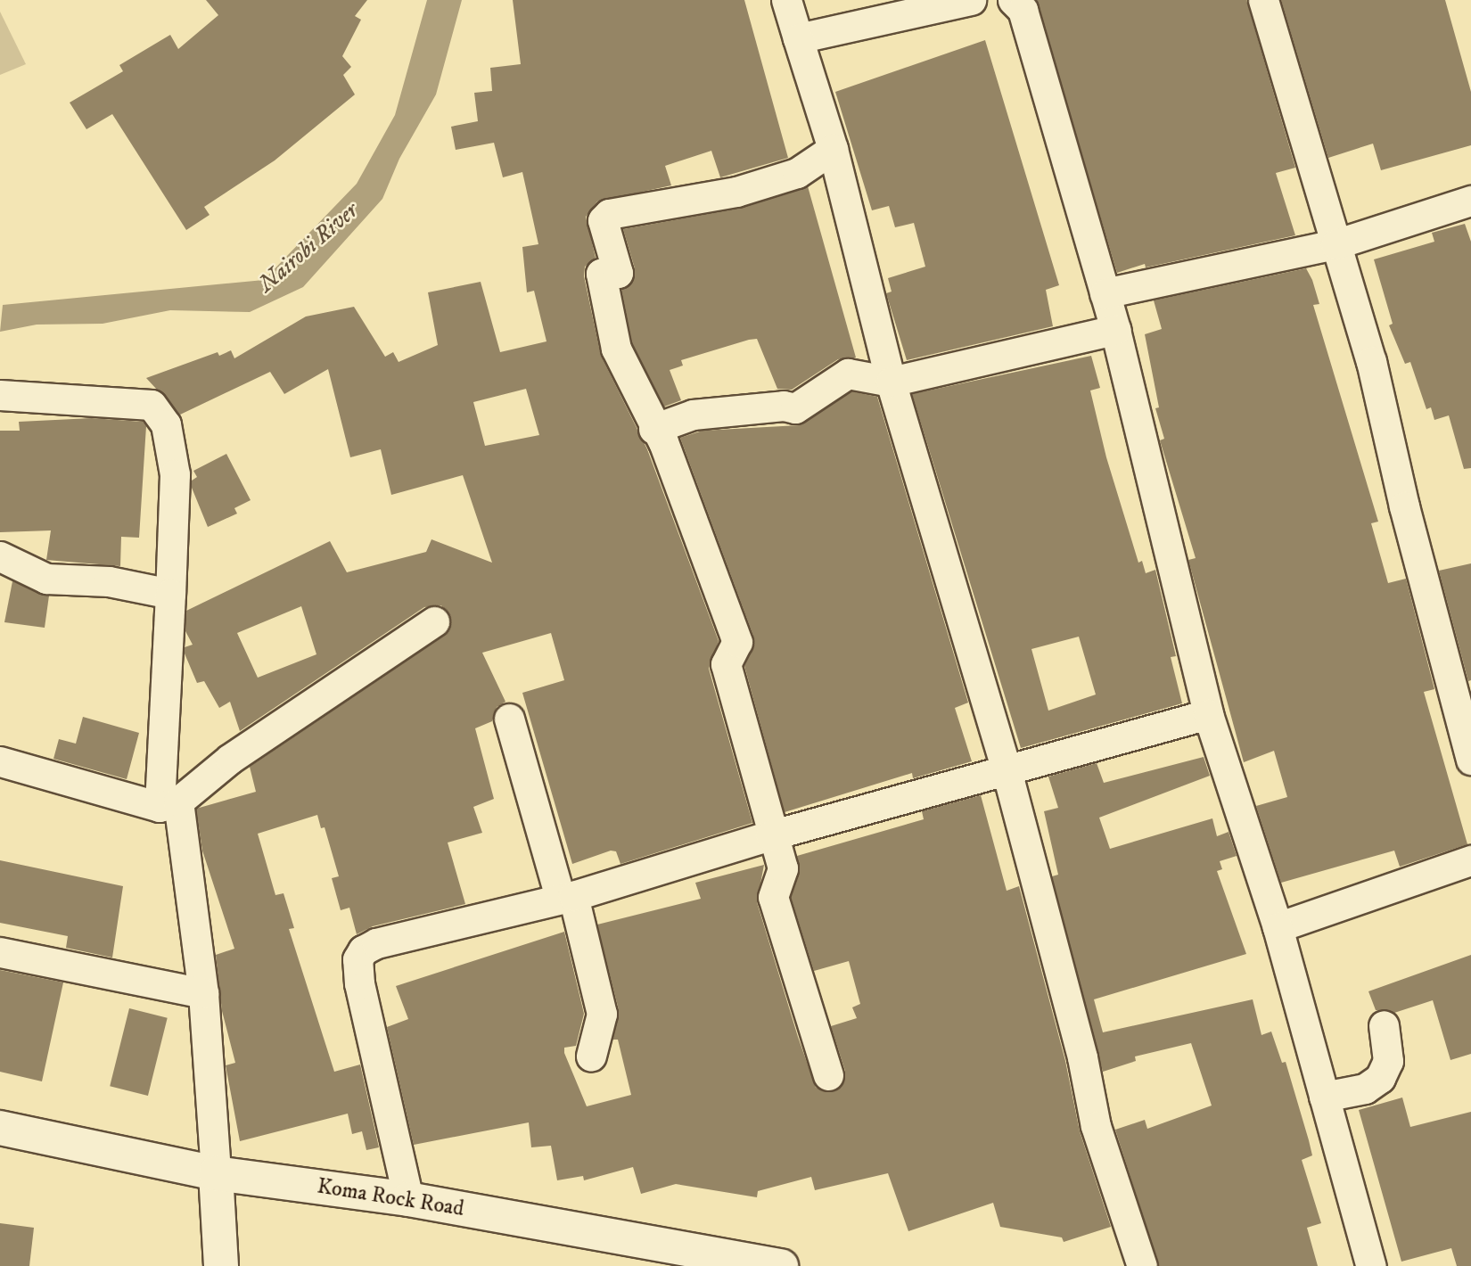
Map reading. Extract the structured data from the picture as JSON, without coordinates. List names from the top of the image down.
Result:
{
  "streets": {
    "main road": ["Koma Rock Road"]
  },
  "water": ["Nairobi River"]
}
